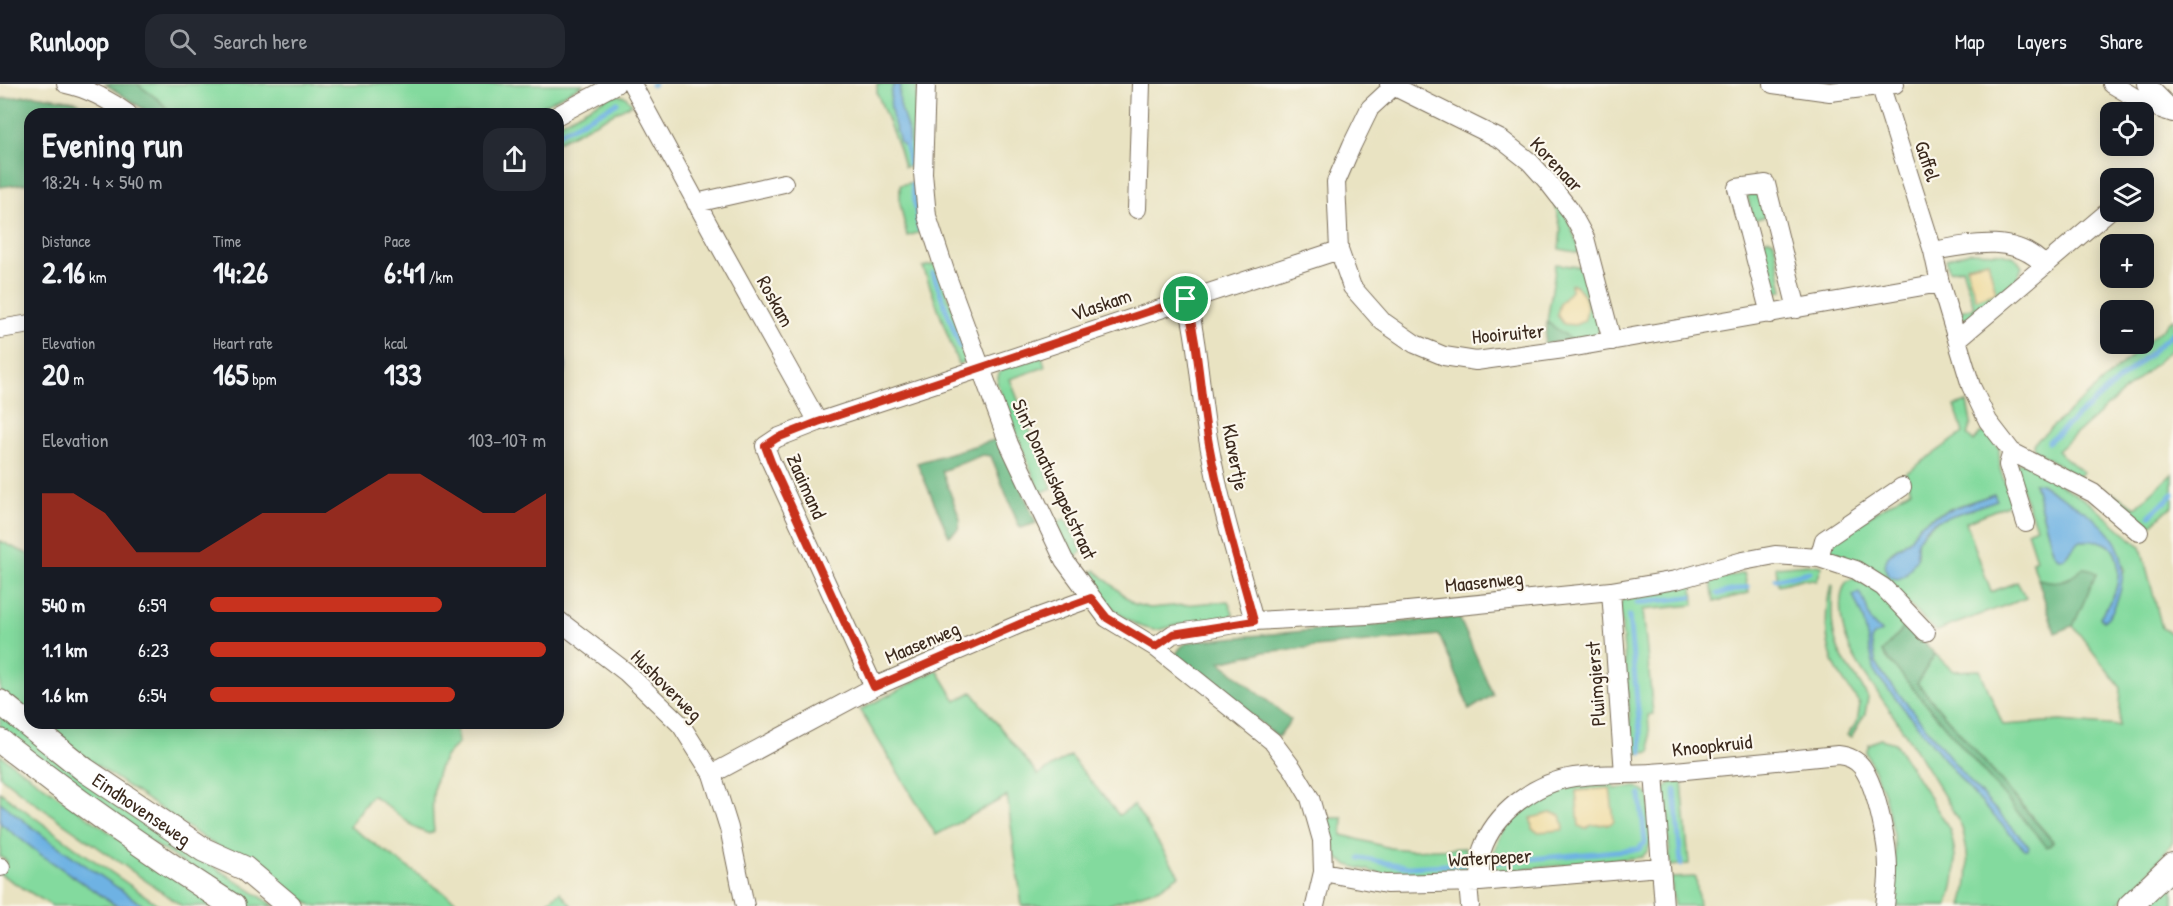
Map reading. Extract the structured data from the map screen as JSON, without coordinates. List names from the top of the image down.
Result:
{
  "streets": {
    "main road": ["Eindhovenseweg"],
    "street": [
      "Gaffel",
      "Korenaar",
      "Roskam",
      "Vlaskam",
      "Hooiruiter",
      "Klavertje",
      "Sint Donatuskapelstraat",
      "Zaaimand",
      "Maasenweg",
      "Pluimgierst",
      "Hushoverweg",
      "Knoopkruid",
      "Waterpeper"
    ]
  },
  "crossings": [
    ["Gaffel", "Hooiruiter"],
    ["Korenaar", "Hooiruiter"],
    ["Roskam", "Zaaimand"],
    ["Vlaskam", "Hooiruiter"],
    ["Vlaskam", "Klavertje"],
    ["Vlaskam", "Sint Donatuskapelstraat"],
    ["Vlaskam", "Zaaimand"],
    ["Klavertje", "Maasenweg"],
    ["Sint Donatuskapelstraat", "Zaaimand"],
    ["Sint Donatuskapelstraat", "Maasenweg"],
    ["Sint Donatuskapelstraat", "Waterpeper"],
    ["Zaaimand", "Maasenweg"],
    ["Maasenweg", "Pluimgierst"],
    ["Maasenweg", "Hushoverweg"],
    ["Pluimgierst", "Knoopkruid"],
    ["Knoopkruid", "Waterpeper"]
  ],
  "page": {
    "header": "Runloop",
    "search": "Search here",
    "nav": ["Map", "Layers", "Share"],
    "map_buttons": ["+", "−"],
    "heading": ["Evening run", "18:24 · 4 × 540 m"],
    "stats": [
      ["Distance", "2.16 km"],
      ["Time", "14:26"],
      ["Pace", "6:41 /km"],
      ["Elevation", "20 m"],
      ["Heart rate", "165 bpm"],
      ["kcal", "133"]
    ],
    "chart": ["Elevation", "103–107 m"],
    "list": [
      {
        "name": "540 m",
        "note": "6:59"
      },
      {
        "name": "1.1 km",
        "note": "6:23"
      },
      {
        "name": "1.6 km",
        "note": "6:54"
      }
    ]
  }
}
